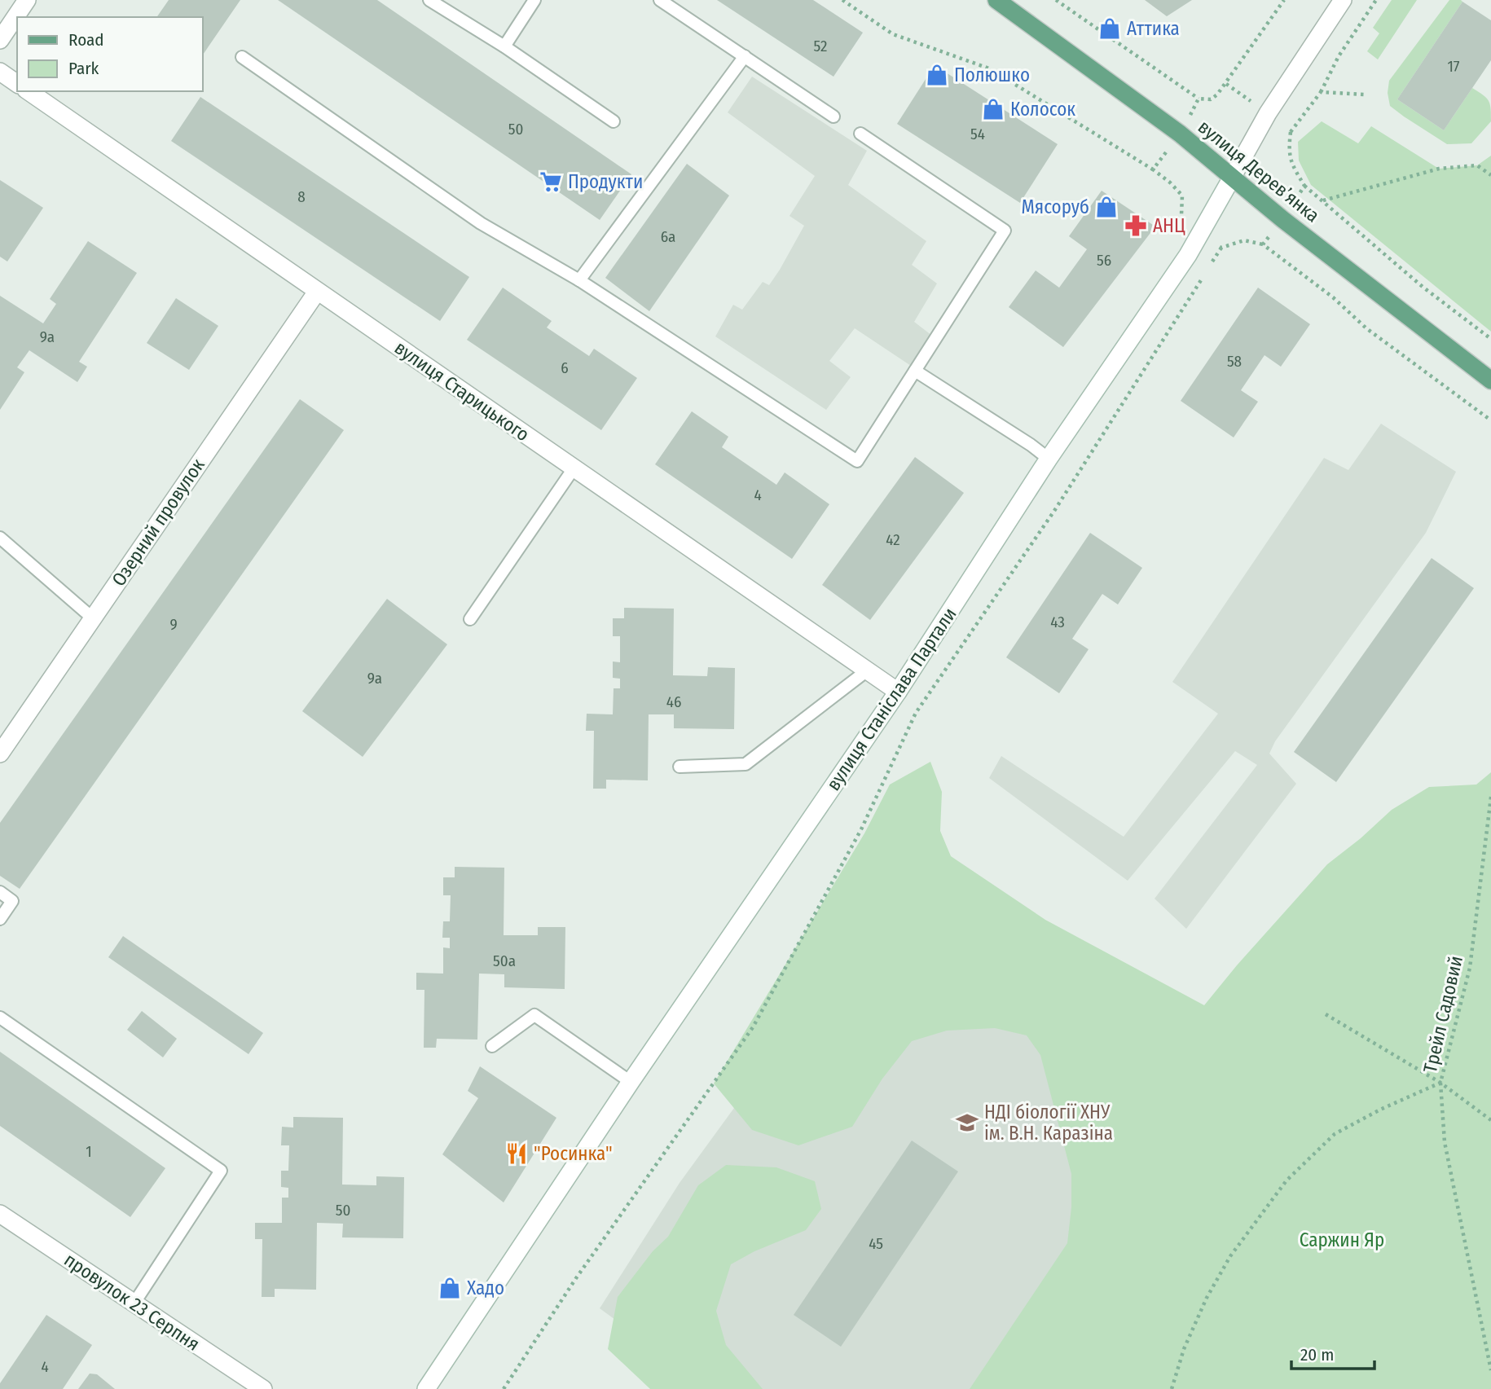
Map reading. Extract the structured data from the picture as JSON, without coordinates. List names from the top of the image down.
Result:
{
  "streets": {
    "main road": ["вулиця Дерев’янка"],
    "street": [
      "вулиця Старицького",
      "Озерний провулок",
      "вулиця Станіслава Партали",
      "провулок 23 Серпня"
    ],
    "path": ["Трейл Садовий"]
  },
  "crossings": [
    ["вулиця Дерев’янка", "вулиця Станіслава Партали"],
    ["вулиця Старицького", "Озерний провулок"],
    ["вулиця Старицького", "вулиця Станіслава Партали"]
  ],
  "parks": ["Саржин Яр"],
  "places": {
    "shop": [
      "Аттика",
      "Полюшко",
      "Колосок",
      "Мясоруб",
      "Хадо"
    ],
    "supermarket": ["Продукти"],
    "pharmacy": ["АНЦ"],
    "school or university": ["НДІ біології ХНУ ім. В.Н. Каразіна"],
    "restaurant": ["\"Росинка\""]
  },
  "house_numbers": [
    "52",
    "17",
    "50",
    "54",
    "8",
    "6а",
    "56",
    "9а",
    "58",
    "6",
    "4",
    "42",
    "43",
    "9",
    "9а",
    "46",
    "50а",
    "1",
    "50",
    "45",
    "4"
  ],
  "legend": ["Road", "Park"],
  "scale_bar": "20 m"
}
